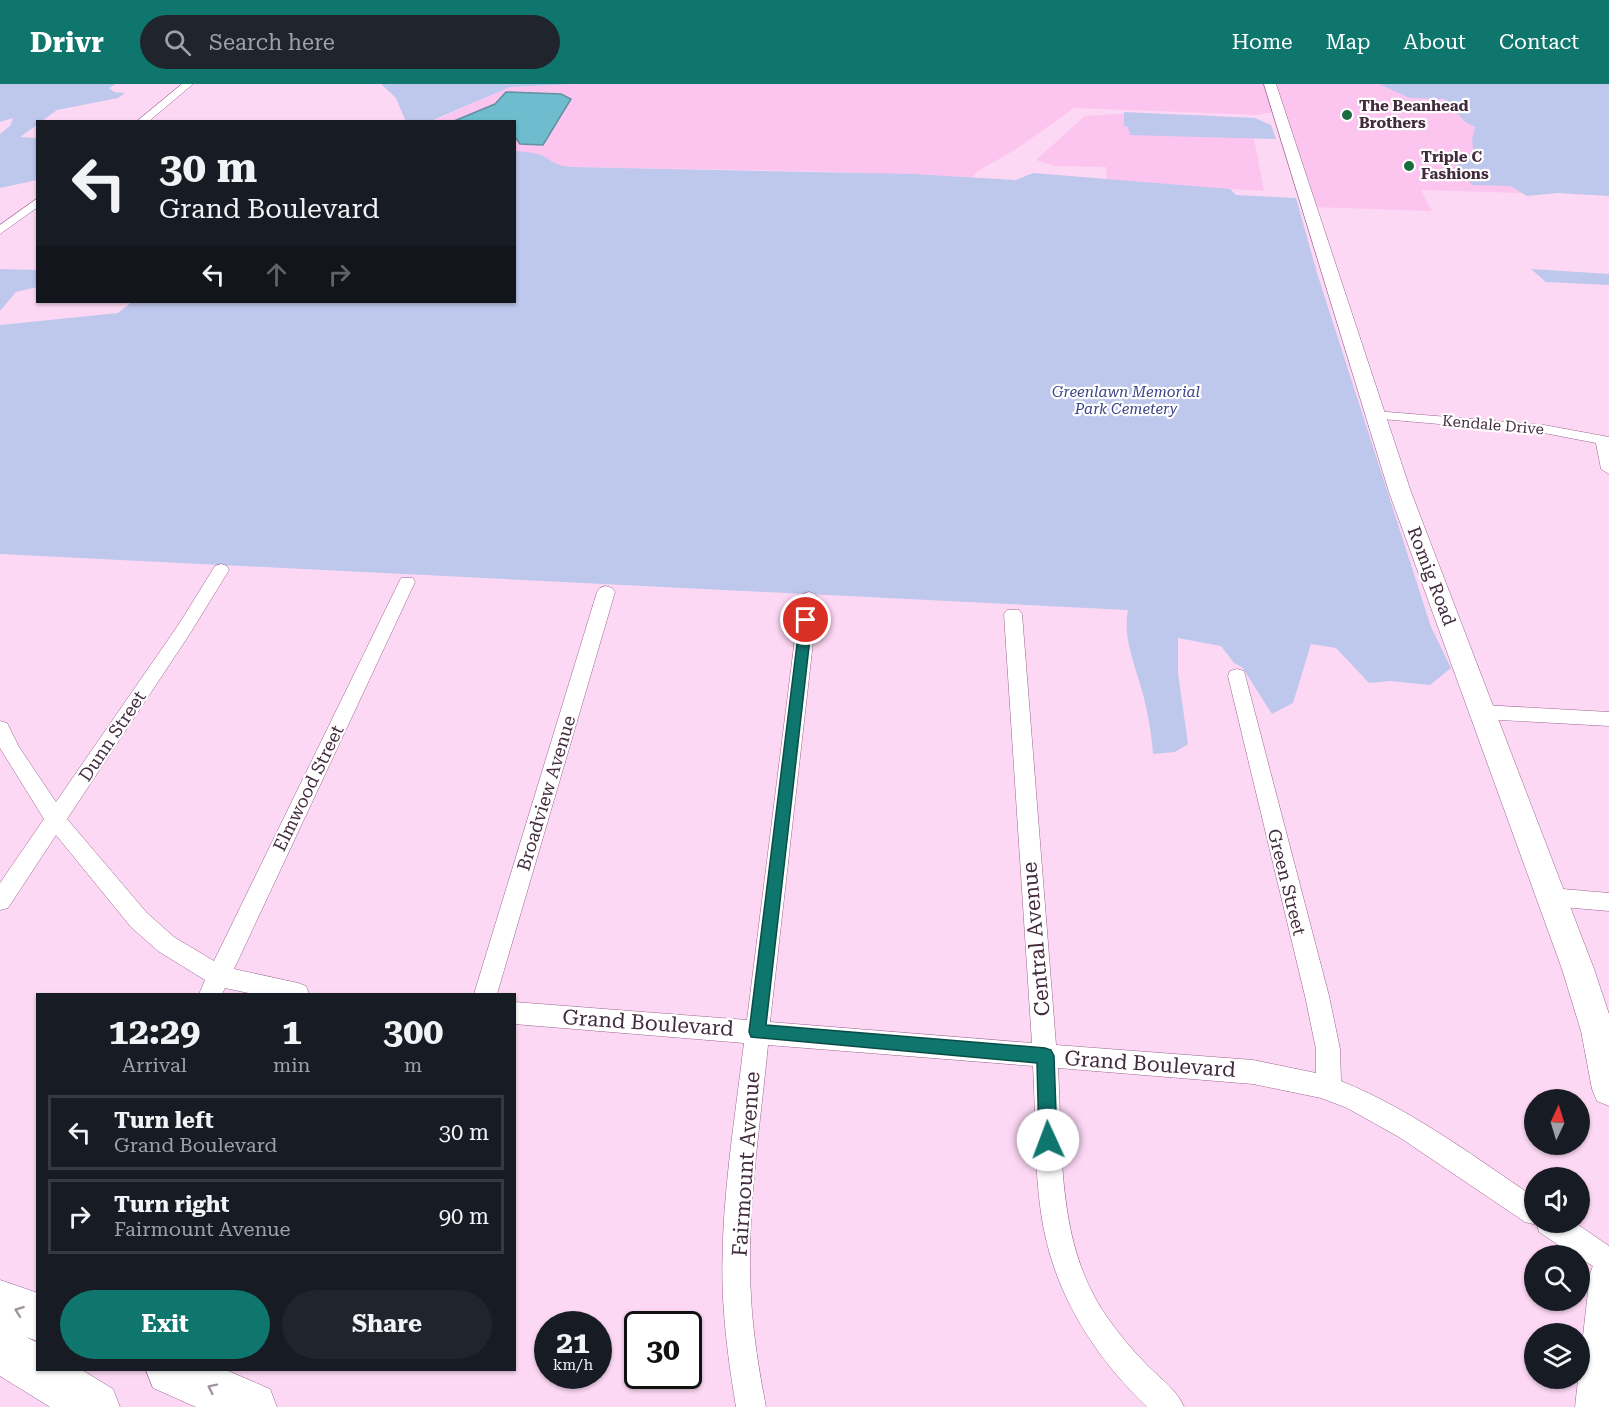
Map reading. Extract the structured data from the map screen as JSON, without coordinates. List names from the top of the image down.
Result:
{
  "streets": {
    "street": [
      "Kendale Drive",
      "Romig Road",
      "Dunn Street",
      "Elmwood Street",
      "Broadview Avenue",
      "Green Street",
      "Central Avenue",
      "Grand Boulevard",
      "Fairmount Avenue"
    ]
  },
  "crossings": [
    ["Kendale Drive", "Romig Road"],
    ["Green Street", "Grand Boulevard"],
    ["Central Avenue", "Grand Boulevard"],
    ["Grand Boulevard", "Fairmount Avenue"]
  ],
  "parks": ["Greenlawn Memorial Park Cemetery"],
  "places": ["The Beanhead Brothers", "Triple C Fashions"],
  "north": "top",
  "page": {
    "header": "Drivr",
    "search": "Search here",
    "nav": [
      "Home",
      "Map",
      "About",
      "Contact"
    ],
    "turn": ["30 m", "Grand Boulevard"],
    "eta": [
      "12:29",
      "Arrival",
      "1",
      "min",
      "300",
      "m"
    ],
    "list": [
      {
        "name": "Turn left",
        "note": "Grand Boulevard",
        "value": "30 m"
      },
      {
        "name": "Turn right",
        "note": "Fairmount Avenue",
        "value": "90 m"
      }
    ],
    "buttons": ["Exit", "Share"],
    "speed": "21 km/h",
    "limit": "30"
  }
}
